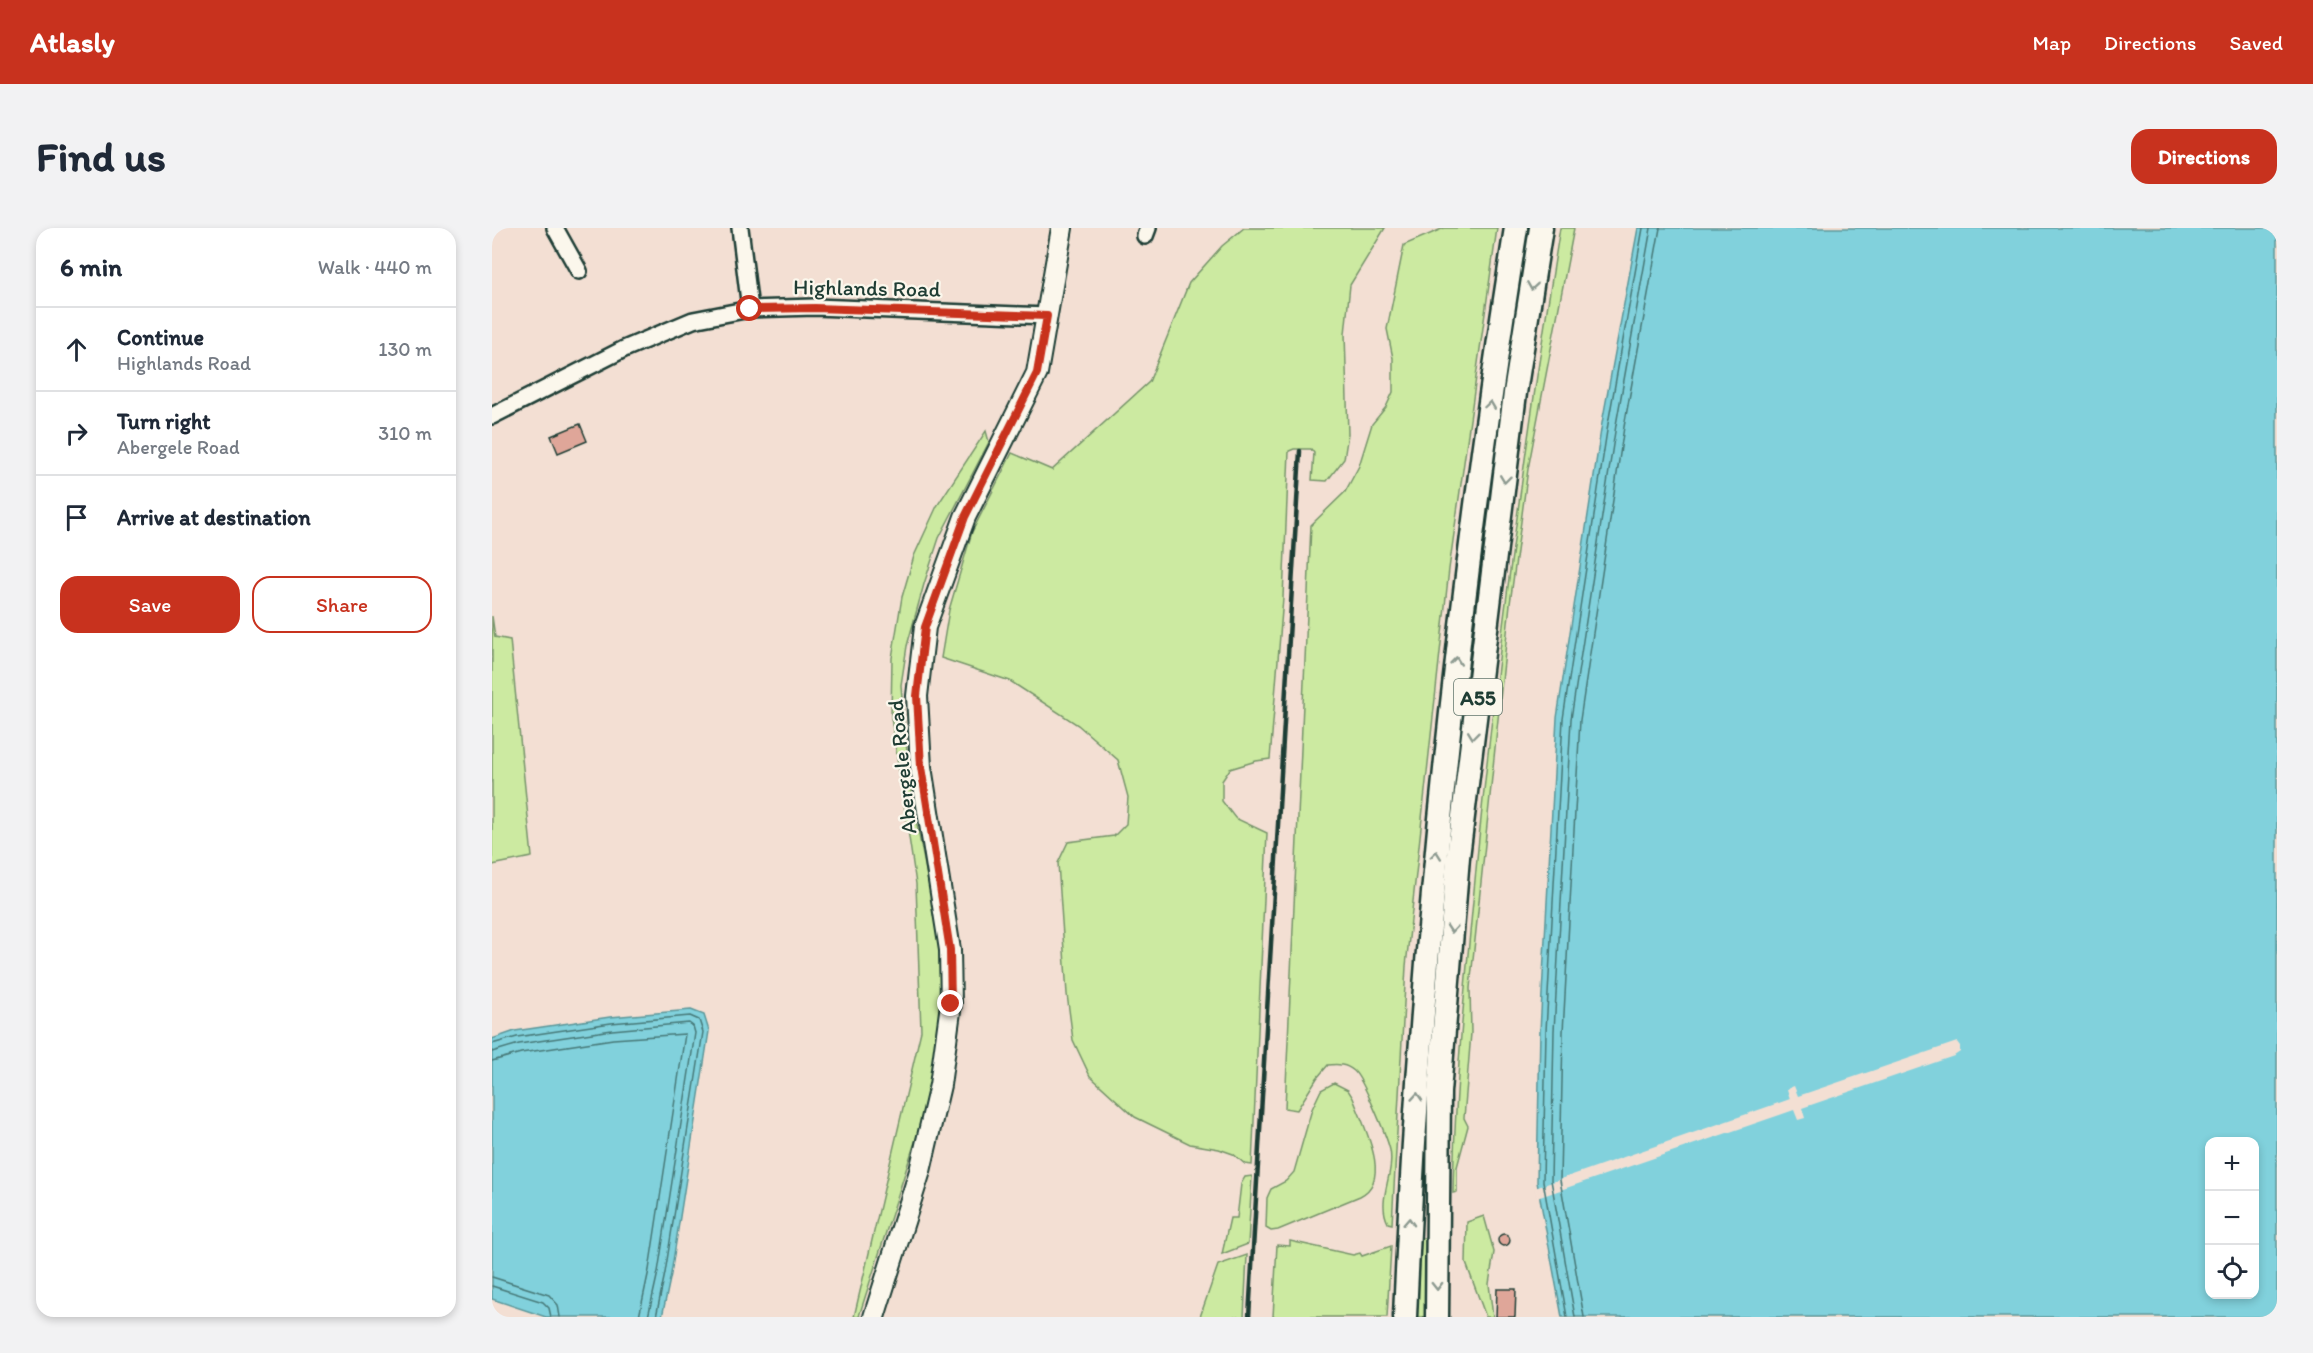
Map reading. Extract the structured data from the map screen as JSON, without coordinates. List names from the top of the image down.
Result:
{
  "streets": {
    "highway": ["A55"],
    "main road": ["Abergele Road"],
    "street": ["Highlands Road"]
  },
  "crossings": [
    ["Highlands Road", "Abergele Road"]
  ],
  "page": {
    "header": "Atlasly",
    "nav": ["Map", "Directions", "Saved"],
    "buttons": [
      "Directions",
      ["Save", "Share"]
    ],
    "title": "Find us",
    "heading": ["6 min", "Walk · 440 m"],
    "list": [
      ["Continue", "Highlands Road", "130 m"],
      ["Turn right", "Abergele Road", "310 m"],
      "Arrive at destination"
    ],
    "map_buttons": ["+", "−"]
  }
}
